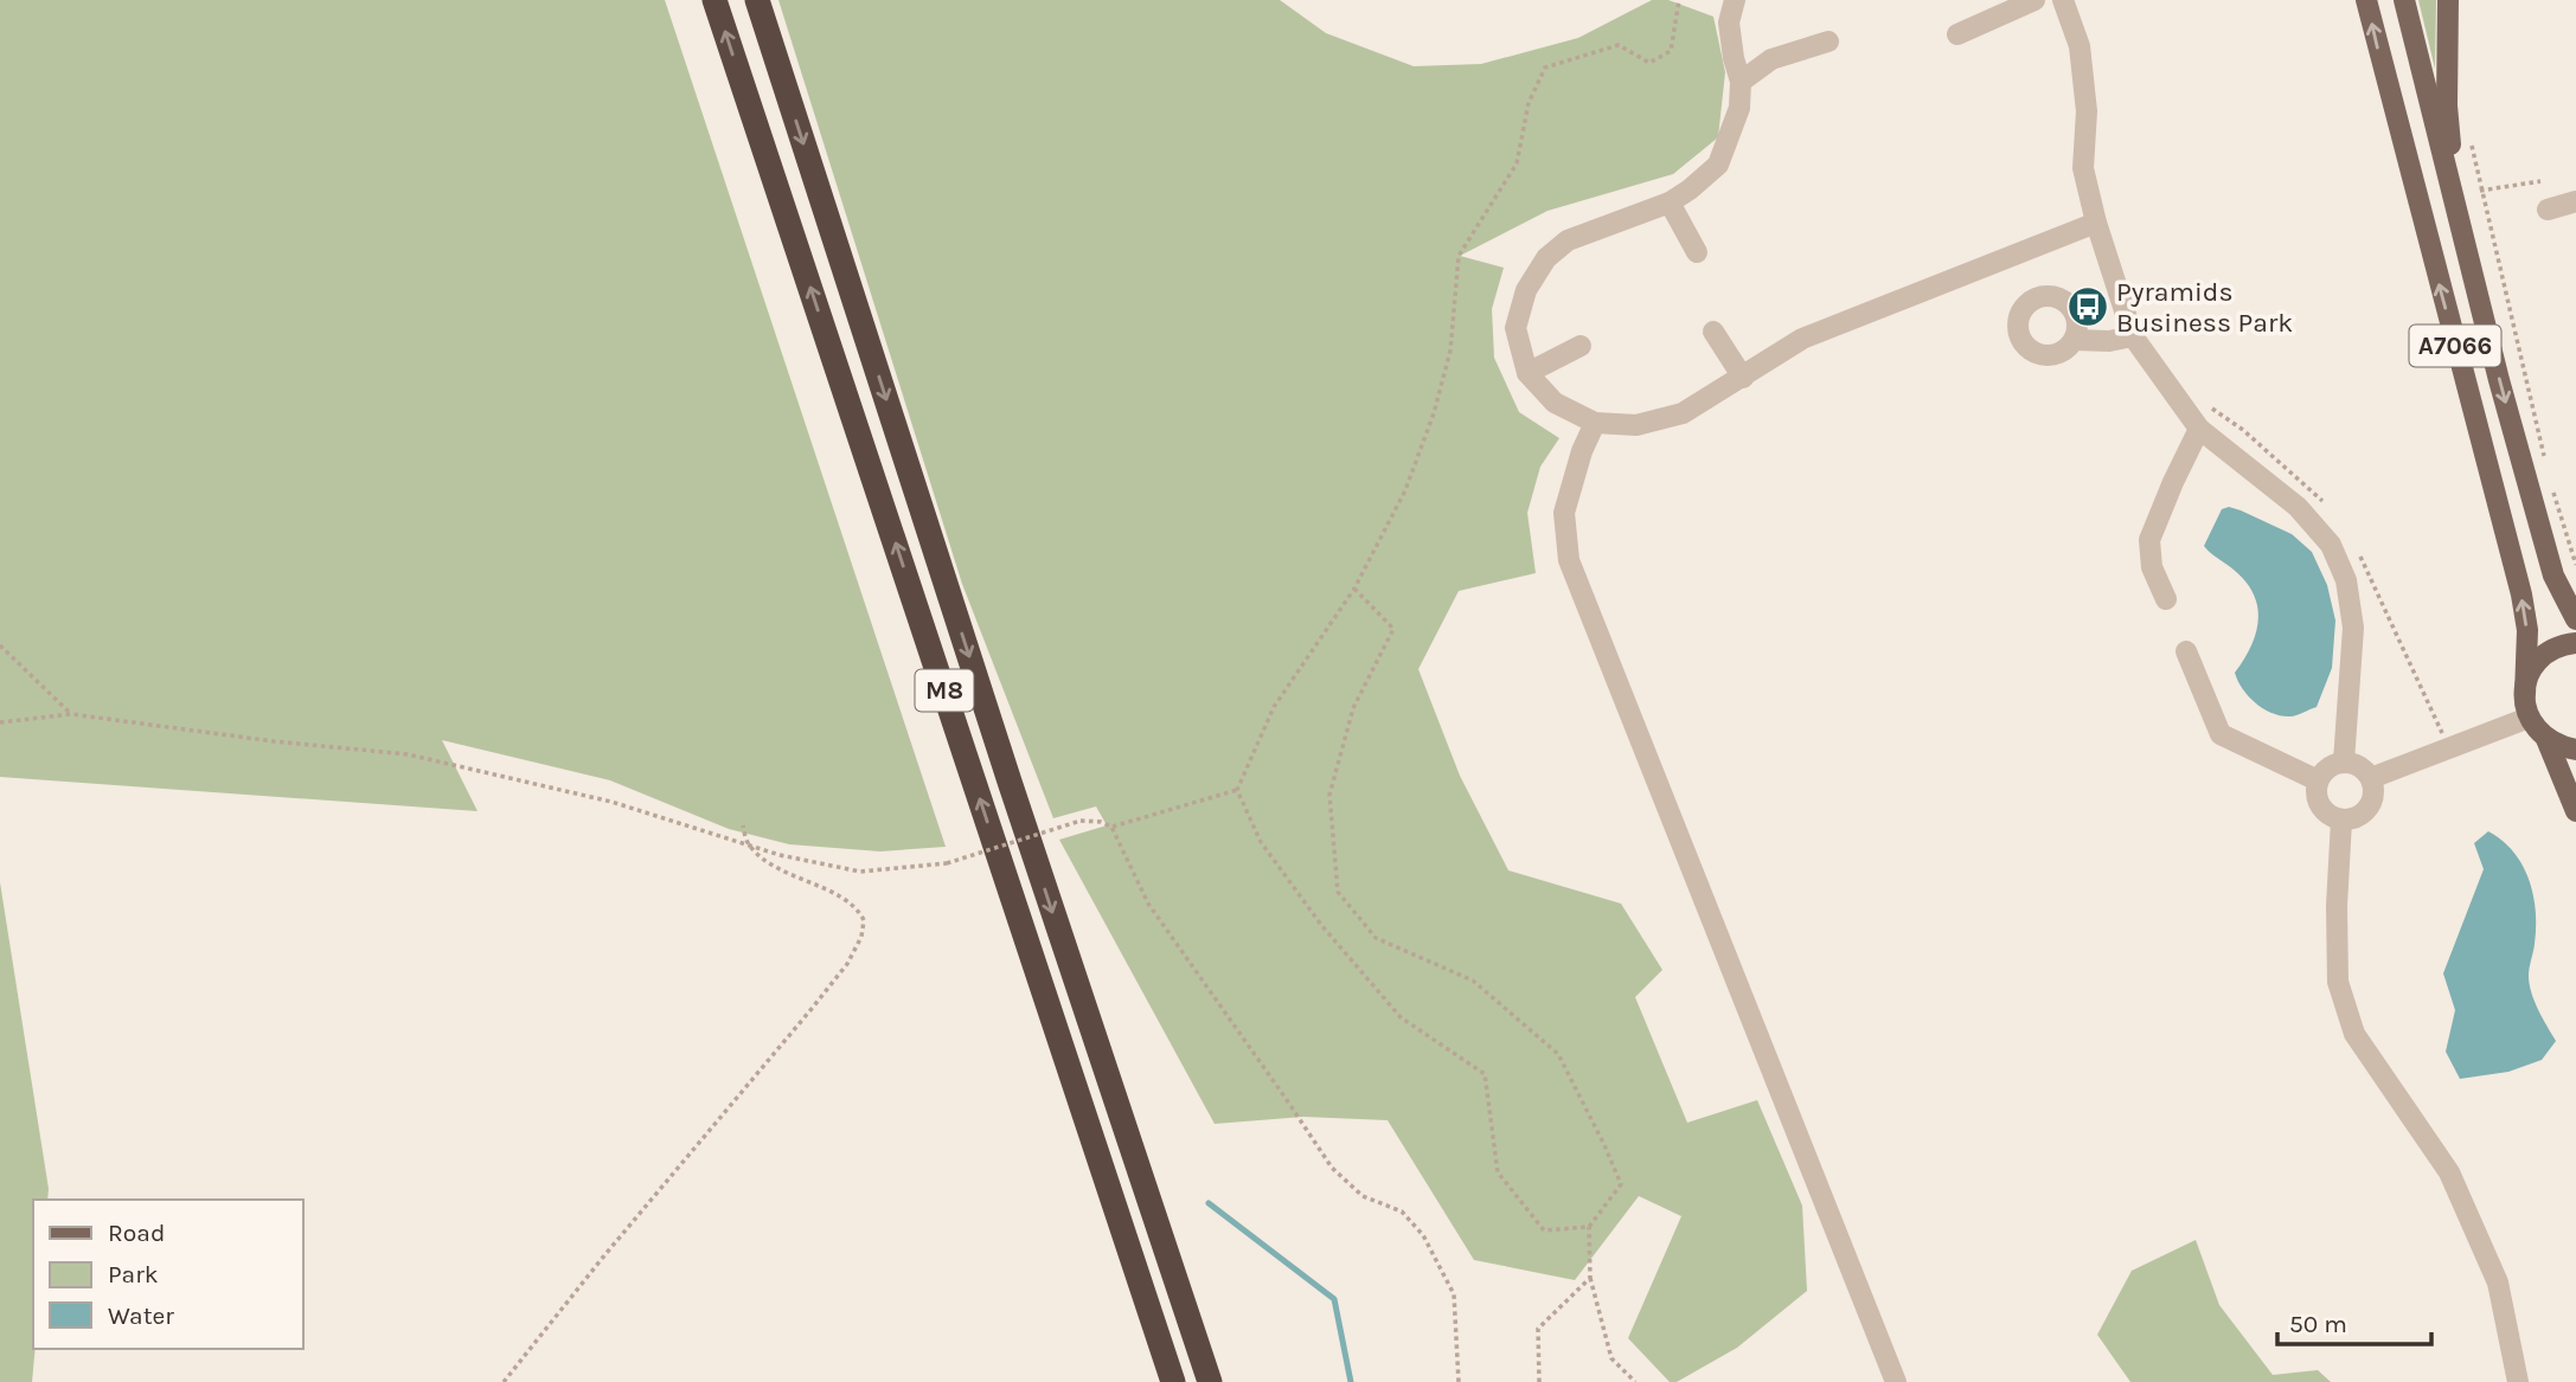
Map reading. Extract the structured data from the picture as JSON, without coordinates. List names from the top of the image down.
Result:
{
  "streets": {
    "highway": ["M8"],
    "main road": ["A7066"]
  },
  "places": {
    "bus stop": ["Pyramids Business Park"]
  },
  "legend": ["Road", "Park", "Water"],
  "scale_bar": "50 m"
}
